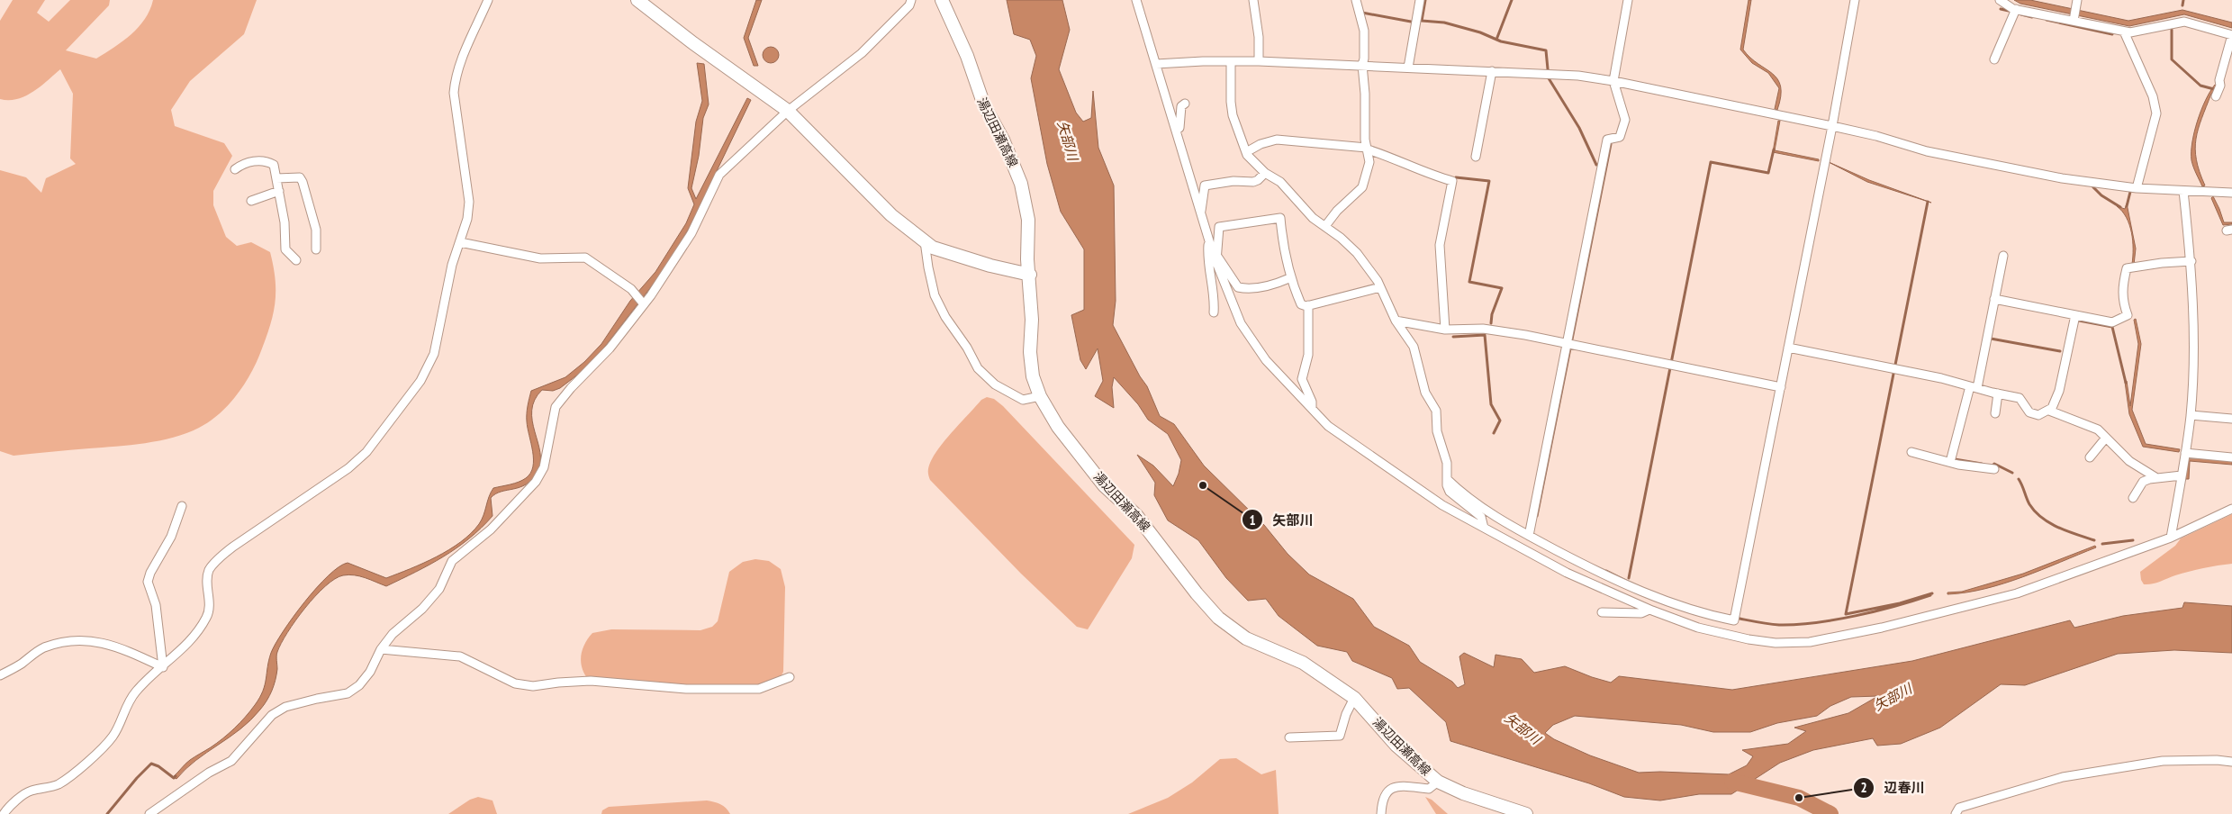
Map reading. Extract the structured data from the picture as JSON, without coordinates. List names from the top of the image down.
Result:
{
  "streets": {
    "main road": ["湯辺田瀬高線"]
  },
  "water": ["矢部川"],
  "places": ["矢部川", "辺春川"]
}
